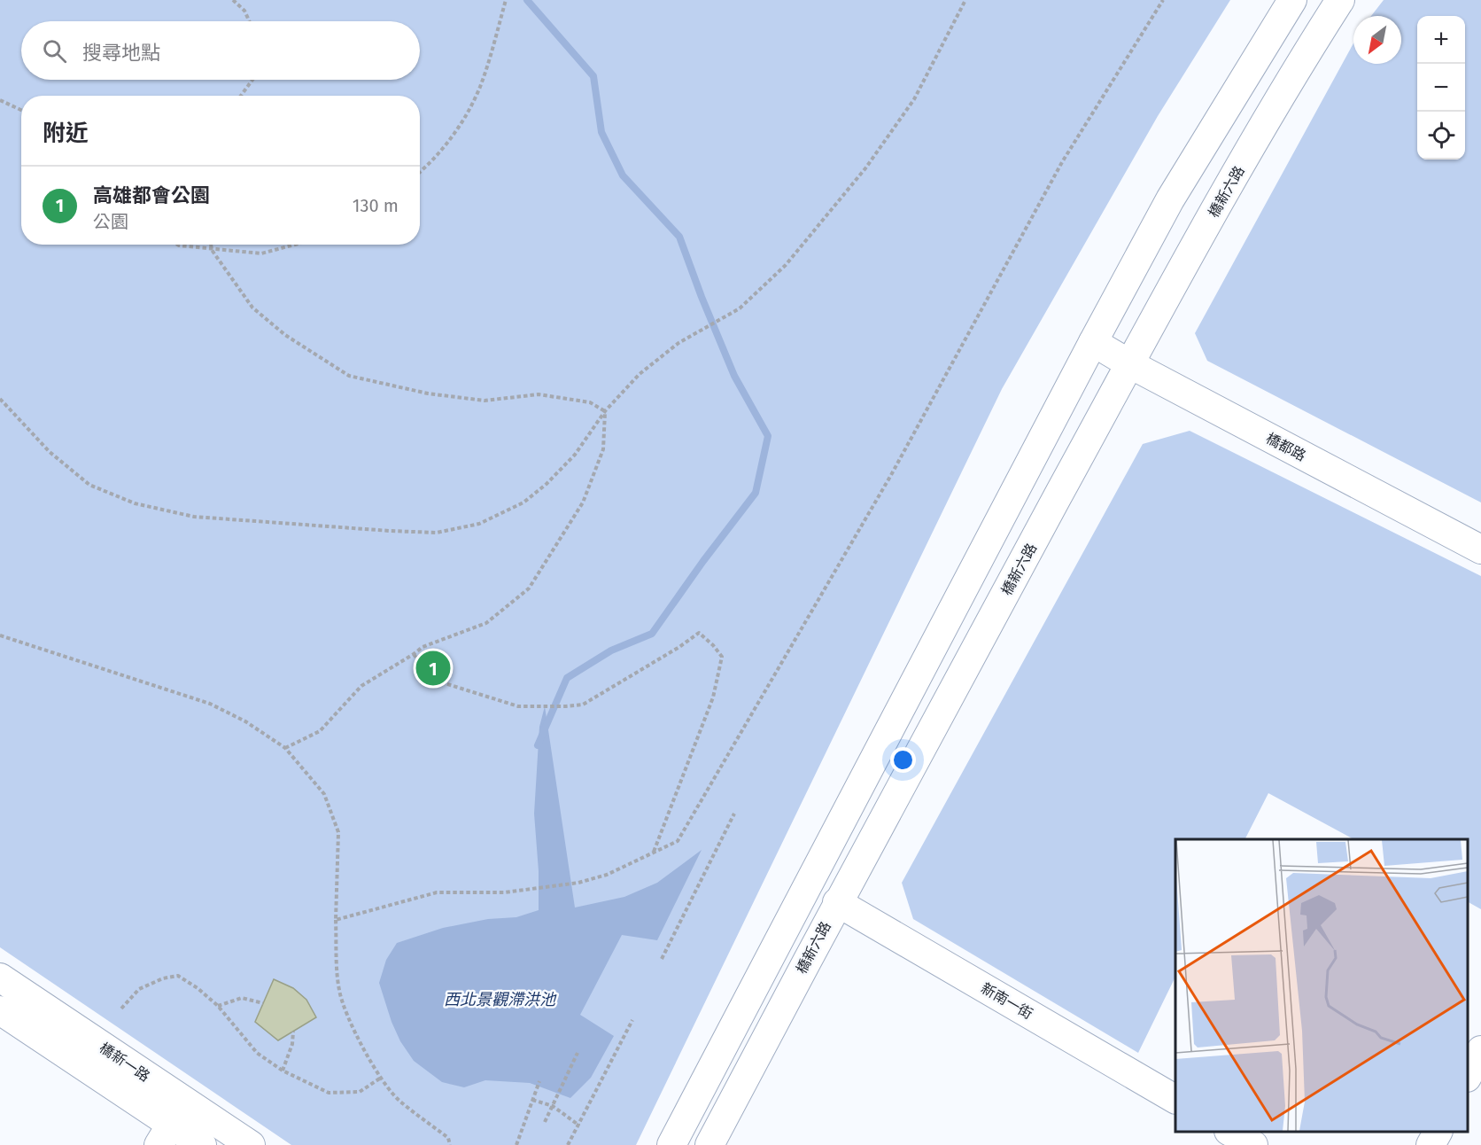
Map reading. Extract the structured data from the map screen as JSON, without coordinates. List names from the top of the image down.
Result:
{
  "streets": {
    "street": [
      "橋新六路",
      "橋都路",
      "新南一街",
      "橋新一路"
    ]
  },
  "crossings": [
    ["橋新六路", "橋都路"],
    ["橋新六路", "新南一街"]
  ],
  "water": ["西北景觀滯洪池"],
  "north": "bottom left",
  "page": {
    "map_buttons": ["+", "−"],
    "search": "搜尋地點",
    "heading": "附近",
    "list": [
      {
        "mark": "1",
        "name": "高雄都會公園",
        "note": "公園",
        "value": "130 m"
      }
    ],
    "pins": "1"
  }
}
